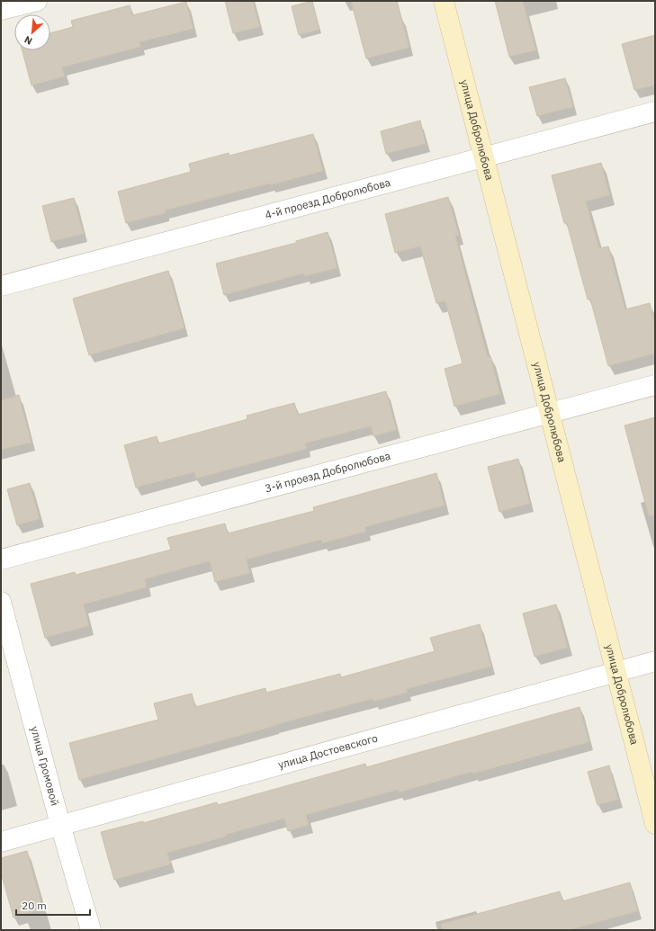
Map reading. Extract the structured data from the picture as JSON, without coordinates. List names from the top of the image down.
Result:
{
  "streets": {
    "street": [
      "улица Добролюбова",
      "4-й проезд Добролюбова",
      "3-й проезд Добролюбова",
      "улица Достоевского",
      "улица Громовой"
    ]
  },
  "crossings": [
    ["улица Добролюбова", "4-й проезд Добролюбова"],
    ["улица Добролюбова", "3-й проезд Добролюбова"],
    ["улица Добролюбова", "улица Достоевского"],
    ["улица Достоевского", "улица Громовой"]
  ],
  "scale_bar": "20 m",
  "north": "bottom left"
}
